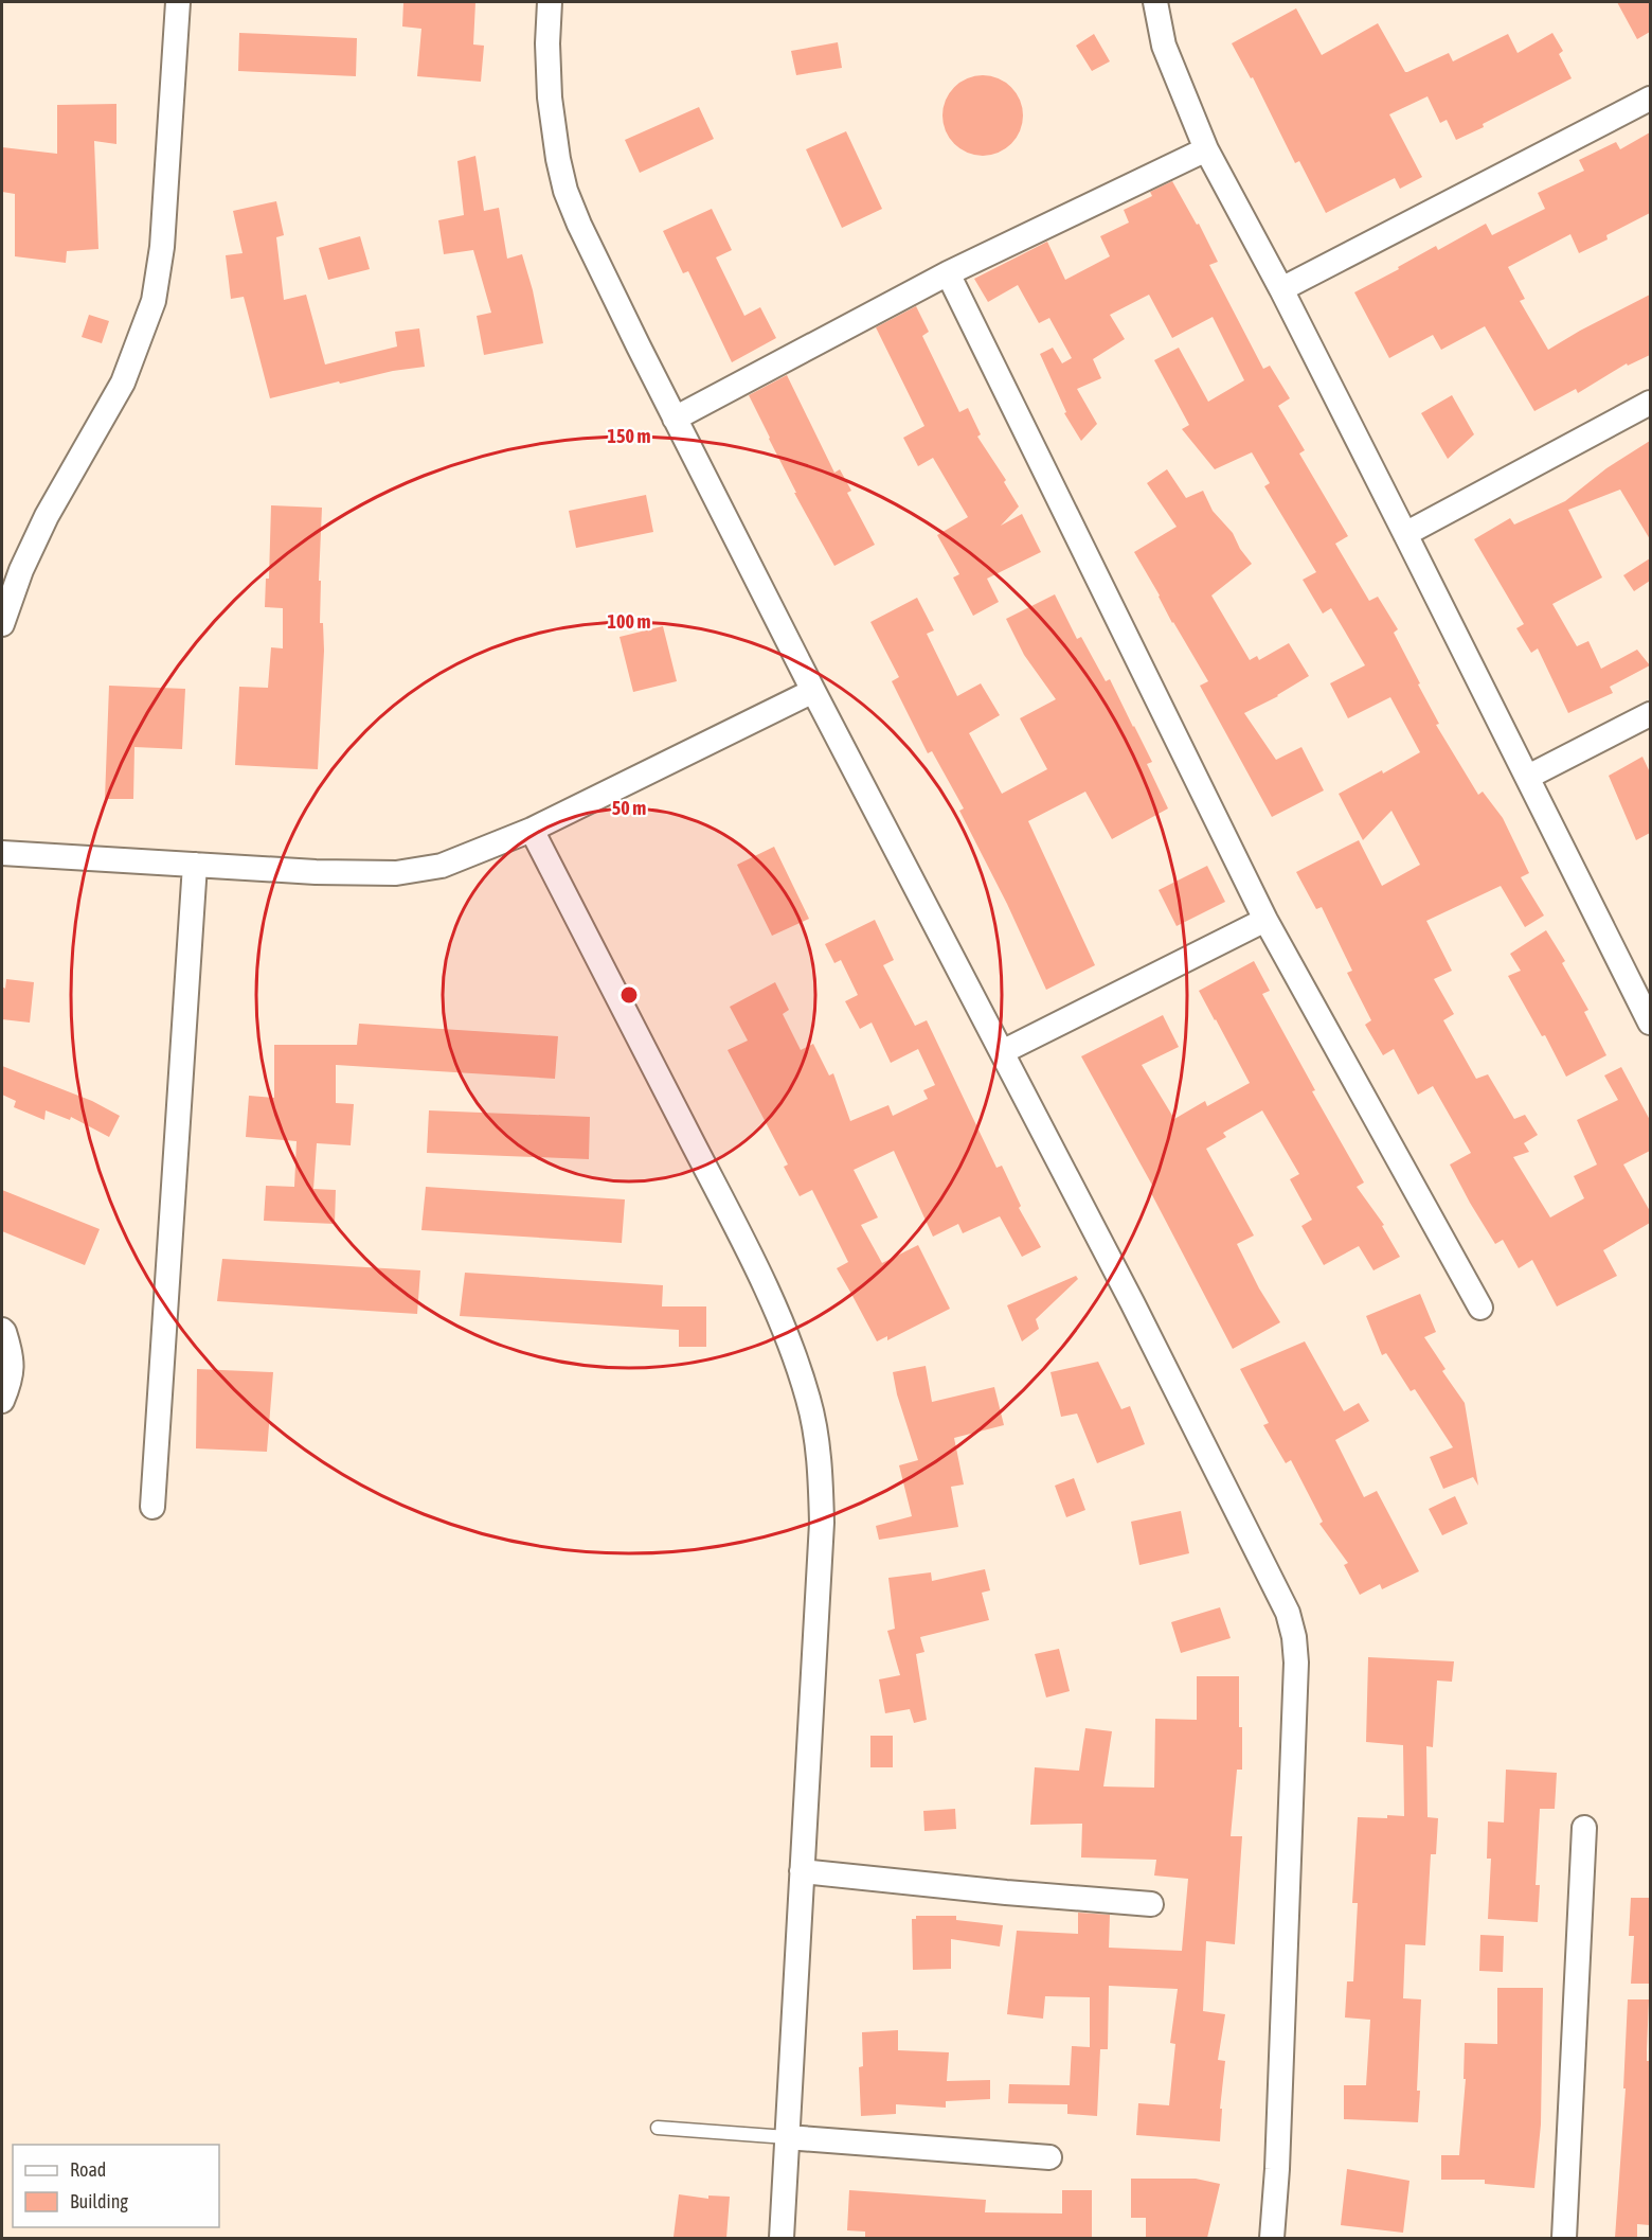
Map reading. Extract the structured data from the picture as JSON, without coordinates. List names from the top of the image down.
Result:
{
  "legend": ["Road", "Building"],
  "rings": ["150 m", "100 m", "50 m"]
}
